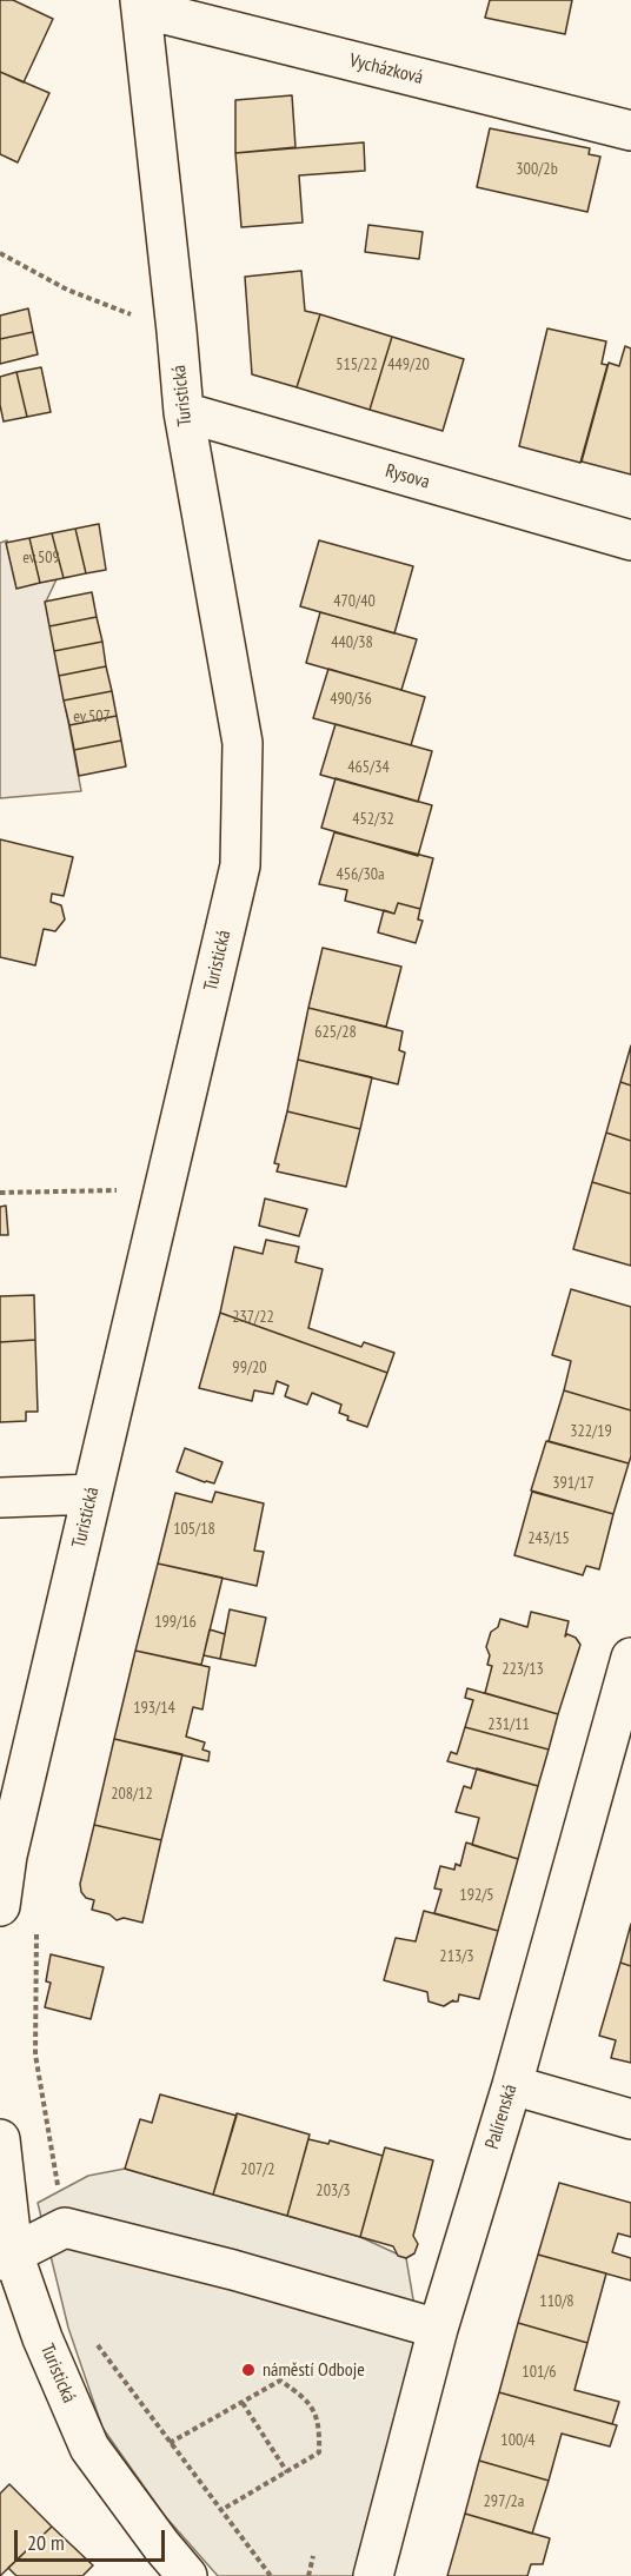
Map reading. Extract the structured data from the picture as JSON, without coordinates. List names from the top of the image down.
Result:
{
  "streets": {
    "street": [
      "Vycházková",
      "Turistická",
      "Rysova",
      "Palírenská"
    ]
  },
  "crossings": [
    ["Vycházková", "Turistická"],
    ["Turistická", "Rysova"]
  ],
  "places": ["náměstí Odboje"],
  "house_numbers": [
    "300/2b",
    "515/22",
    "449/20",
    "ev.509",
    "470/40",
    "440/38",
    "490/36",
    "ev.507",
    "465/34",
    "452/32",
    "456/30a",
    "625/28",
    "237/22",
    "99/20",
    "322/19",
    "391/17",
    "105/18",
    "243/15",
    "199/16",
    "223/13",
    "193/14",
    "231/11",
    "208/12",
    "192/5",
    "213/3",
    "207/2",
    "203/3",
    "110/8",
    "101/6",
    "100/4",
    "297/2a"
  ],
  "scale_bar": "20 m"
}
